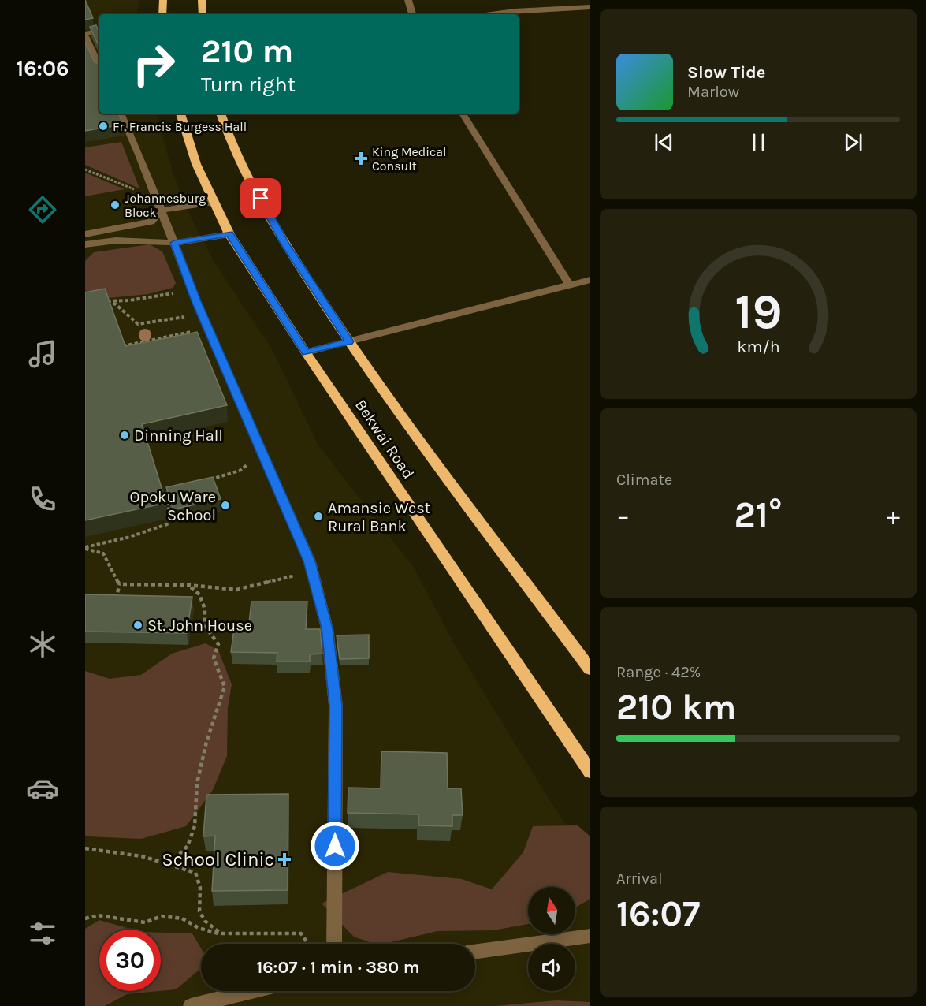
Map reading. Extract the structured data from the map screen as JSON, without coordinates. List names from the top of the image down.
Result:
{
  "streets": {
    "highway": ["Bekwai Road"]
  },
  "places": {
    "other": [
      "Fr. Francis Burgess Hall",
      "Johannesburg Block",
      "Dinning Hall",
      "Opoku Ware School",
      "Amansie West Rural Bank",
      "St. John House"
    ],
    "health": ["King Medical Consult", "School Clinic"]
  },
  "north": "top",
  "page": {
    "tabs": "16:06",
    "turn": ["210 m", "Turn right"],
    "song": ["Slow Tide", "Marlow"],
    "tile": [
      "Climate",
      ["Range · 42%", "210 km"],
      ["Arrival", "16:07"]
    ],
    "heat": ["−", "21°", "+"],
    "limit": "30",
    "trip": "16:07 · 1 min · 380 m",
    "gauge": ["19", "km/h"]
  }
}
